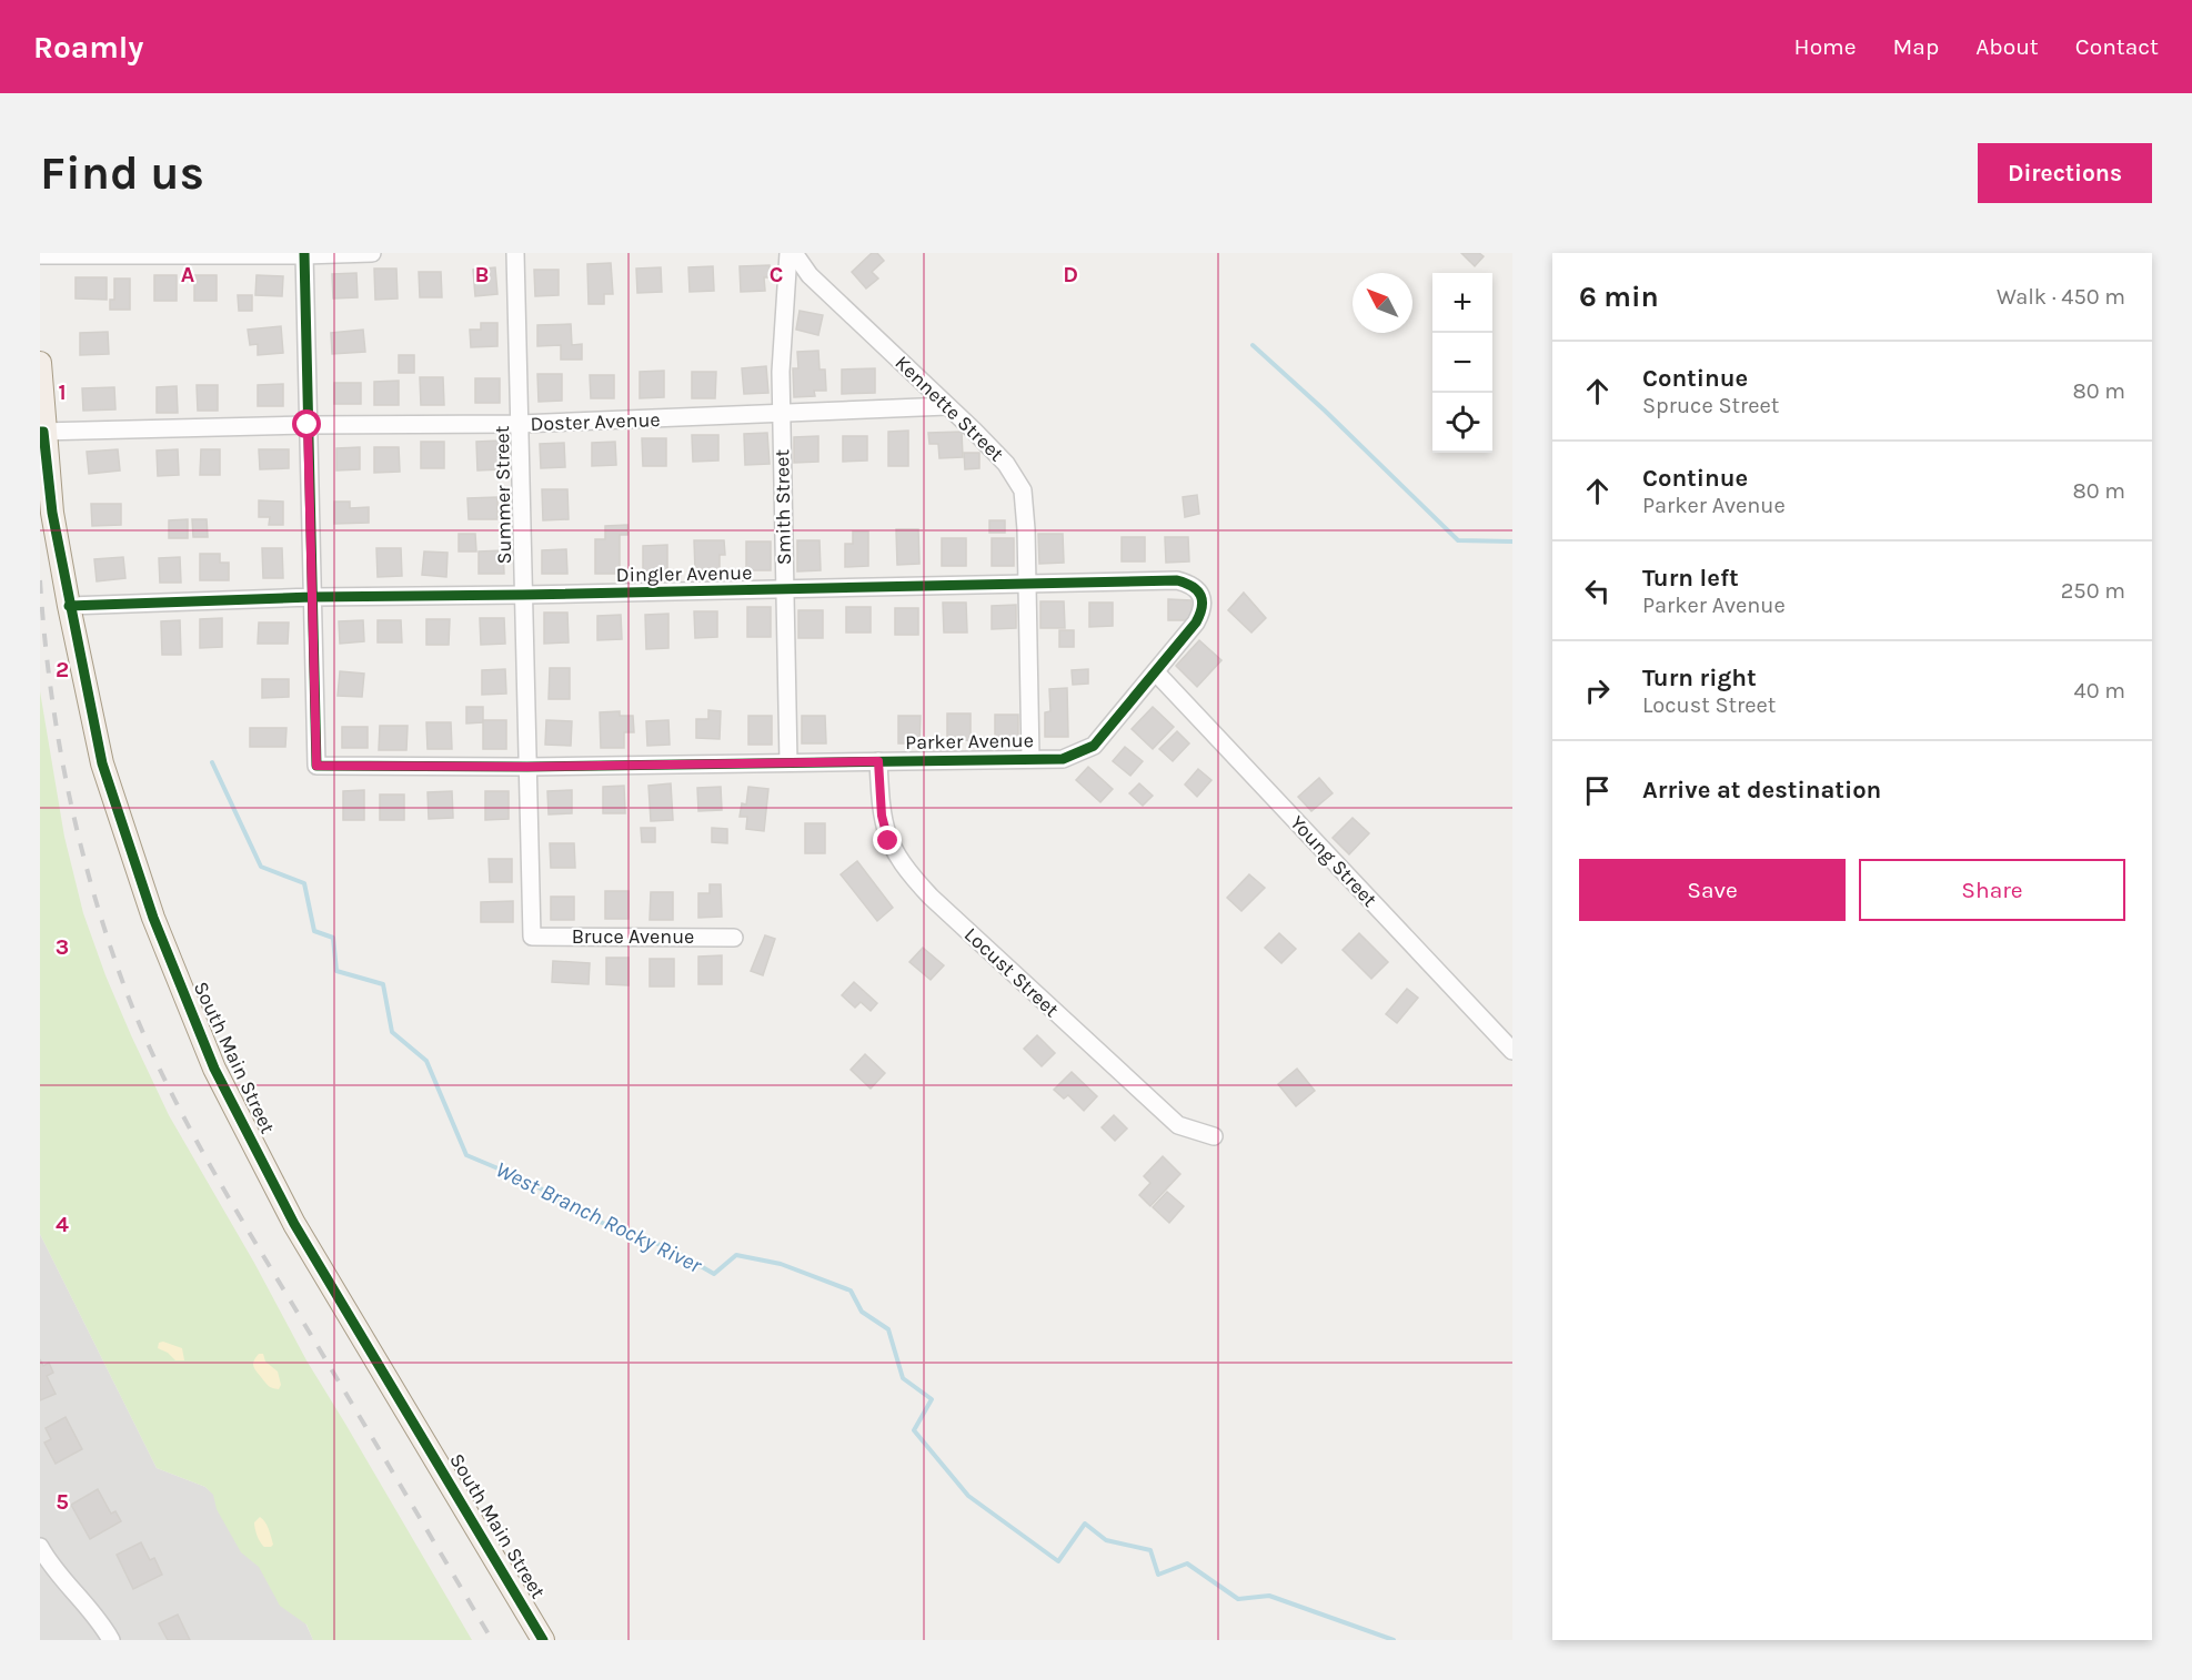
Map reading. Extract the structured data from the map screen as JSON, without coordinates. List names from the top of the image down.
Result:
{
  "streets": {
    "main road": ["South Main Street"],
    "street": [
      "Kennette Street",
      "Doster Avenue",
      "Summer Street",
      "Smith Street",
      "Dingler Avenue",
      "Parker Avenue",
      "Young Street",
      "Bruce Avenue",
      "Locust Street"
    ]
  },
  "crossings": [
    ["Kennette Street", "Doster Avenue"],
    ["Kennette Street", "Dingler Avenue"],
    ["Kennette Street", "Parker Avenue"],
    ["Doster Avenue", "Summer Street"],
    ["Doster Avenue", "Smith Street"],
    ["Doster Avenue", "South Main Street"],
    ["Summer Street", "Dingler Avenue"],
    ["Summer Street", "Parker Avenue"],
    ["Summer Street", "Bruce Avenue"],
    ["Smith Street", "Dingler Avenue"],
    ["Smith Street", "Parker Avenue"],
    ["Dingler Avenue", "Parker Avenue"],
    ["Dingler Avenue", "Young Street"],
    ["Dingler Avenue", "South Main Street"],
    ["Parker Avenue", "Young Street"],
    ["Parker Avenue", "Locust Street"]
  ],
  "water": ["West Branch Rocky River"],
  "north": "top left",
  "page": {
    "header": "Roamly",
    "nav": [
      "Home",
      "Map",
      "About",
      "Contact"
    ],
    "buttons": [
      "Directions",
      ["Save", "Share"]
    ],
    "title": "Find us",
    "heading": ["6 min", "Walk · 450 m"],
    "map_buttons": ["+", "−"],
    "list": [
      ["Continue", "Spruce Street", "80 m"],
      ["Continue", "Parker Avenue", "80 m"],
      ["Turn left", "Parker Avenue", "250 m"],
      ["Turn right", "Locust Street", "40 m"],
      "Arrive at destination"
    ]
  },
  "grid": {
    "columns": [
      "A",
      "B",
      "C",
      "D"
    ],
    "rows": [
      "1",
      "2",
      "3",
      "4",
      "5"
    ]
  }
}
